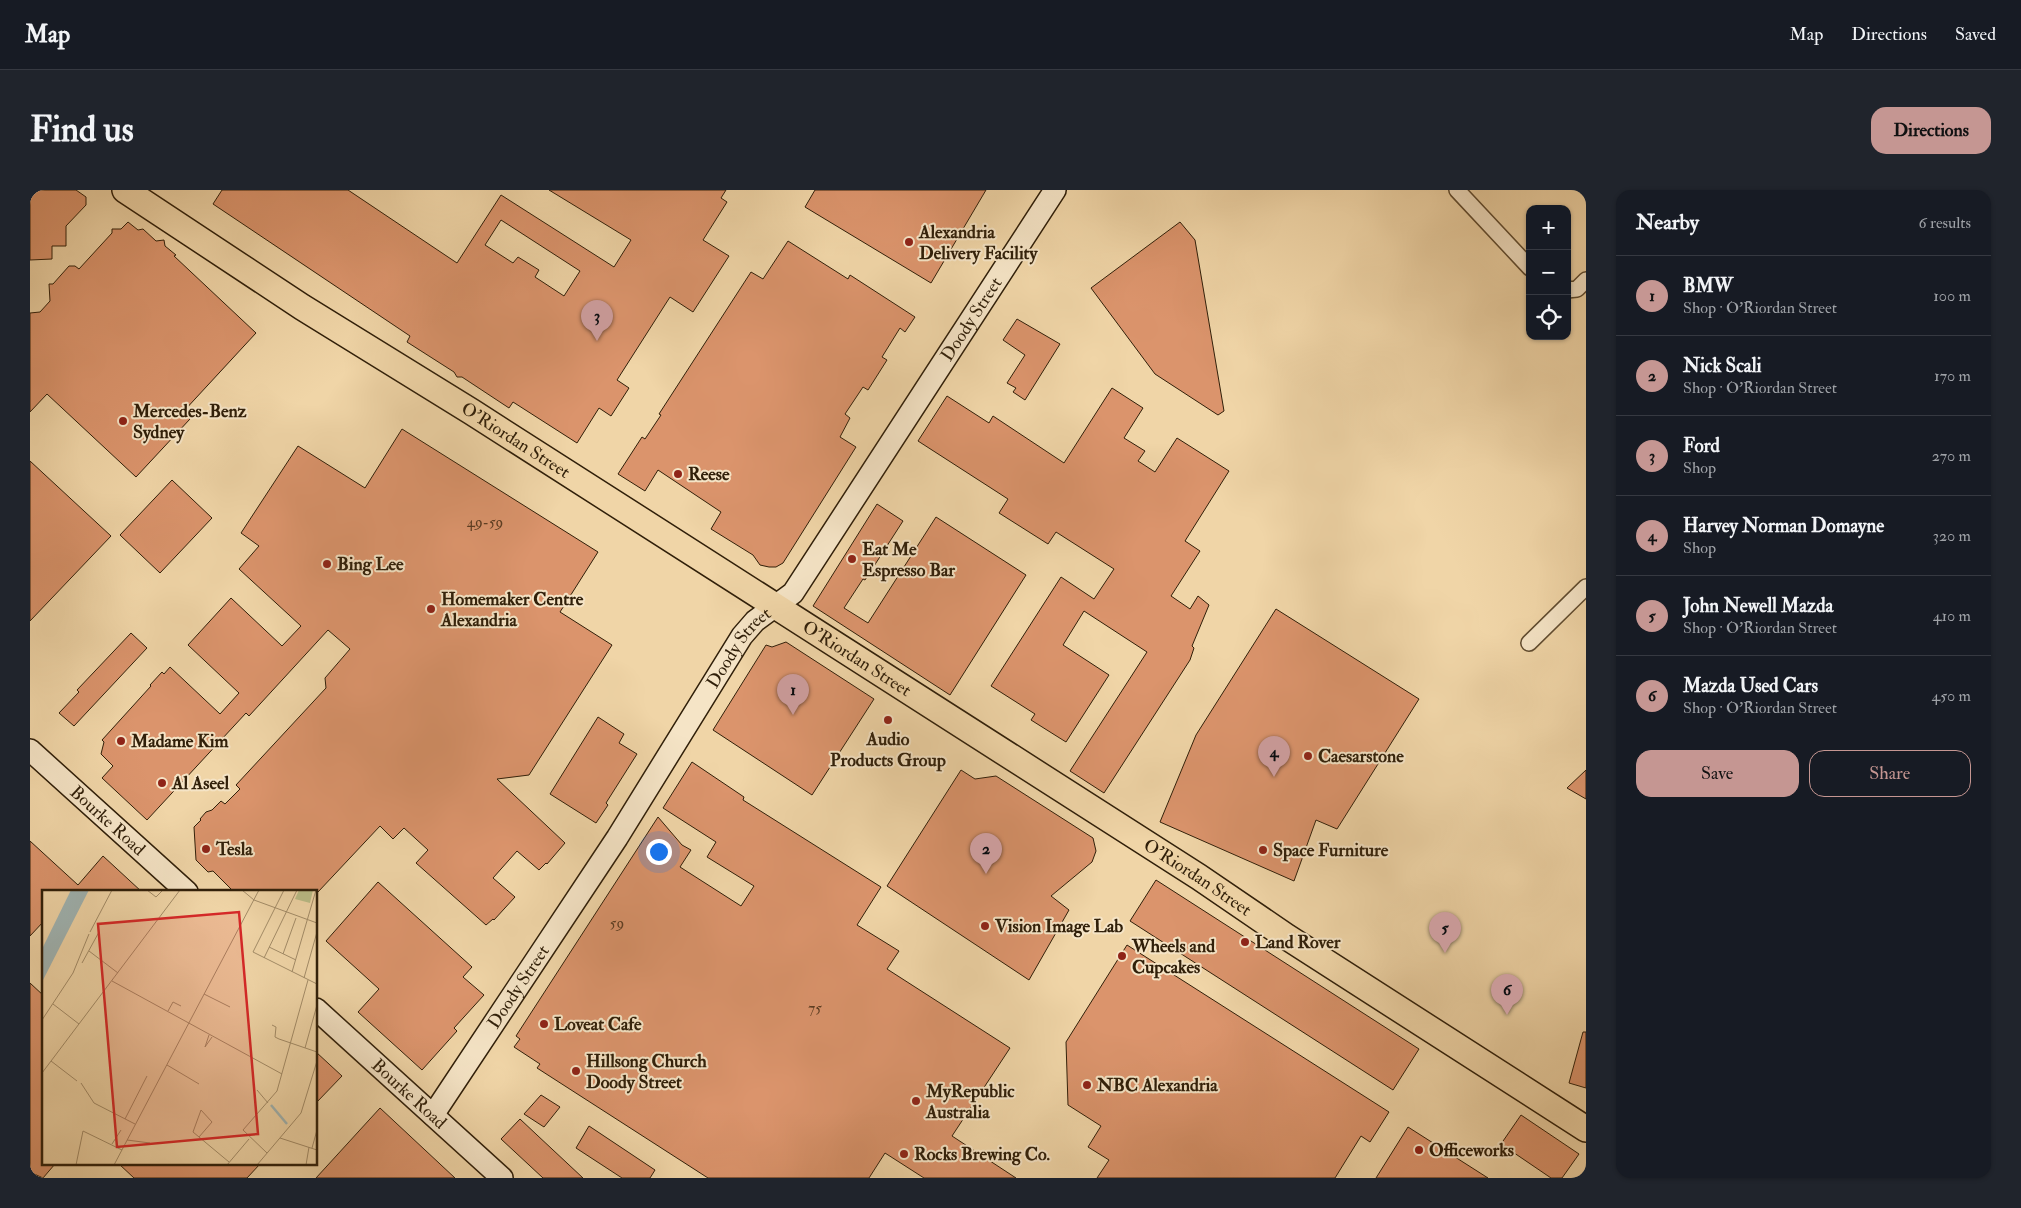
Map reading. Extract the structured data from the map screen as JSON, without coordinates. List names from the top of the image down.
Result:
{
  "streets": {
    "main road": ["O'Riordan Street"],
    "street": ["Doody Street", "Bourke Road"]
  },
  "crossings": [
    ["Doody Street", "O'Riordan Street"],
    ["Doody Street", "Bourke Road"]
  ],
  "places": [
    "Alexandria Delivery Facility",
    "Mercedes-Benz Sydney",
    "Reese",
    "Eat Me Espresso Bar",
    "Bing Lee",
    "Homemaker Centre Alexandria",
    "Audio Products Group",
    "Madame Kim",
    "Caesarstone",
    "Al Aseel",
    "Tesla",
    "Space Furniture",
    "Vision Image Lab",
    "Land Rover",
    "Wheels and Cupcakes",
    "Loveat Cafe",
    "Hillsong Church Doody Street",
    "NBC Alexandria",
    "MyRepublic Australia",
    "Officeworks",
    "Rocks Brewing Co."
  ],
  "house_numbers": ["49-59", "59", "75"],
  "page": {
    "header": "Map",
    "nav": ["Map", "Directions", "Saved"],
    "buttons": [
      "Directions",
      ["Save", "Share"]
    ],
    "title": "Find us",
    "heading": ["Nearby", "6 results"],
    "map_buttons": ["+", "−"],
    "list": [
      {
        "mark": "1",
        "name": "BMW",
        "note": "Shop · O'Riordan Street",
        "value": "100 m"
      },
      {
        "mark": "2",
        "name": "Nick Scali",
        "note": "Shop · O'Riordan Street",
        "value": "170 m"
      },
      {
        "mark": "3",
        "name": "Ford",
        "note": "Shop",
        "value": "270 m"
      },
      {
        "mark": "4",
        "name": "Harvey Norman Domayne",
        "note": "Shop",
        "value": "320 m"
      },
      {
        "mark": "5",
        "name": "John Newell Mazda",
        "note": "Shop · O'Riordan Street",
        "value": "410 m"
      },
      {
        "mark": "6",
        "name": "Mazda Used Cars",
        "note": "Shop · O'Riordan Street",
        "value": "450 m"
      }
    ],
    "pins": [
      "3",
      "1",
      "4",
      "2",
      "5",
      "6"
    ]
  }
}
